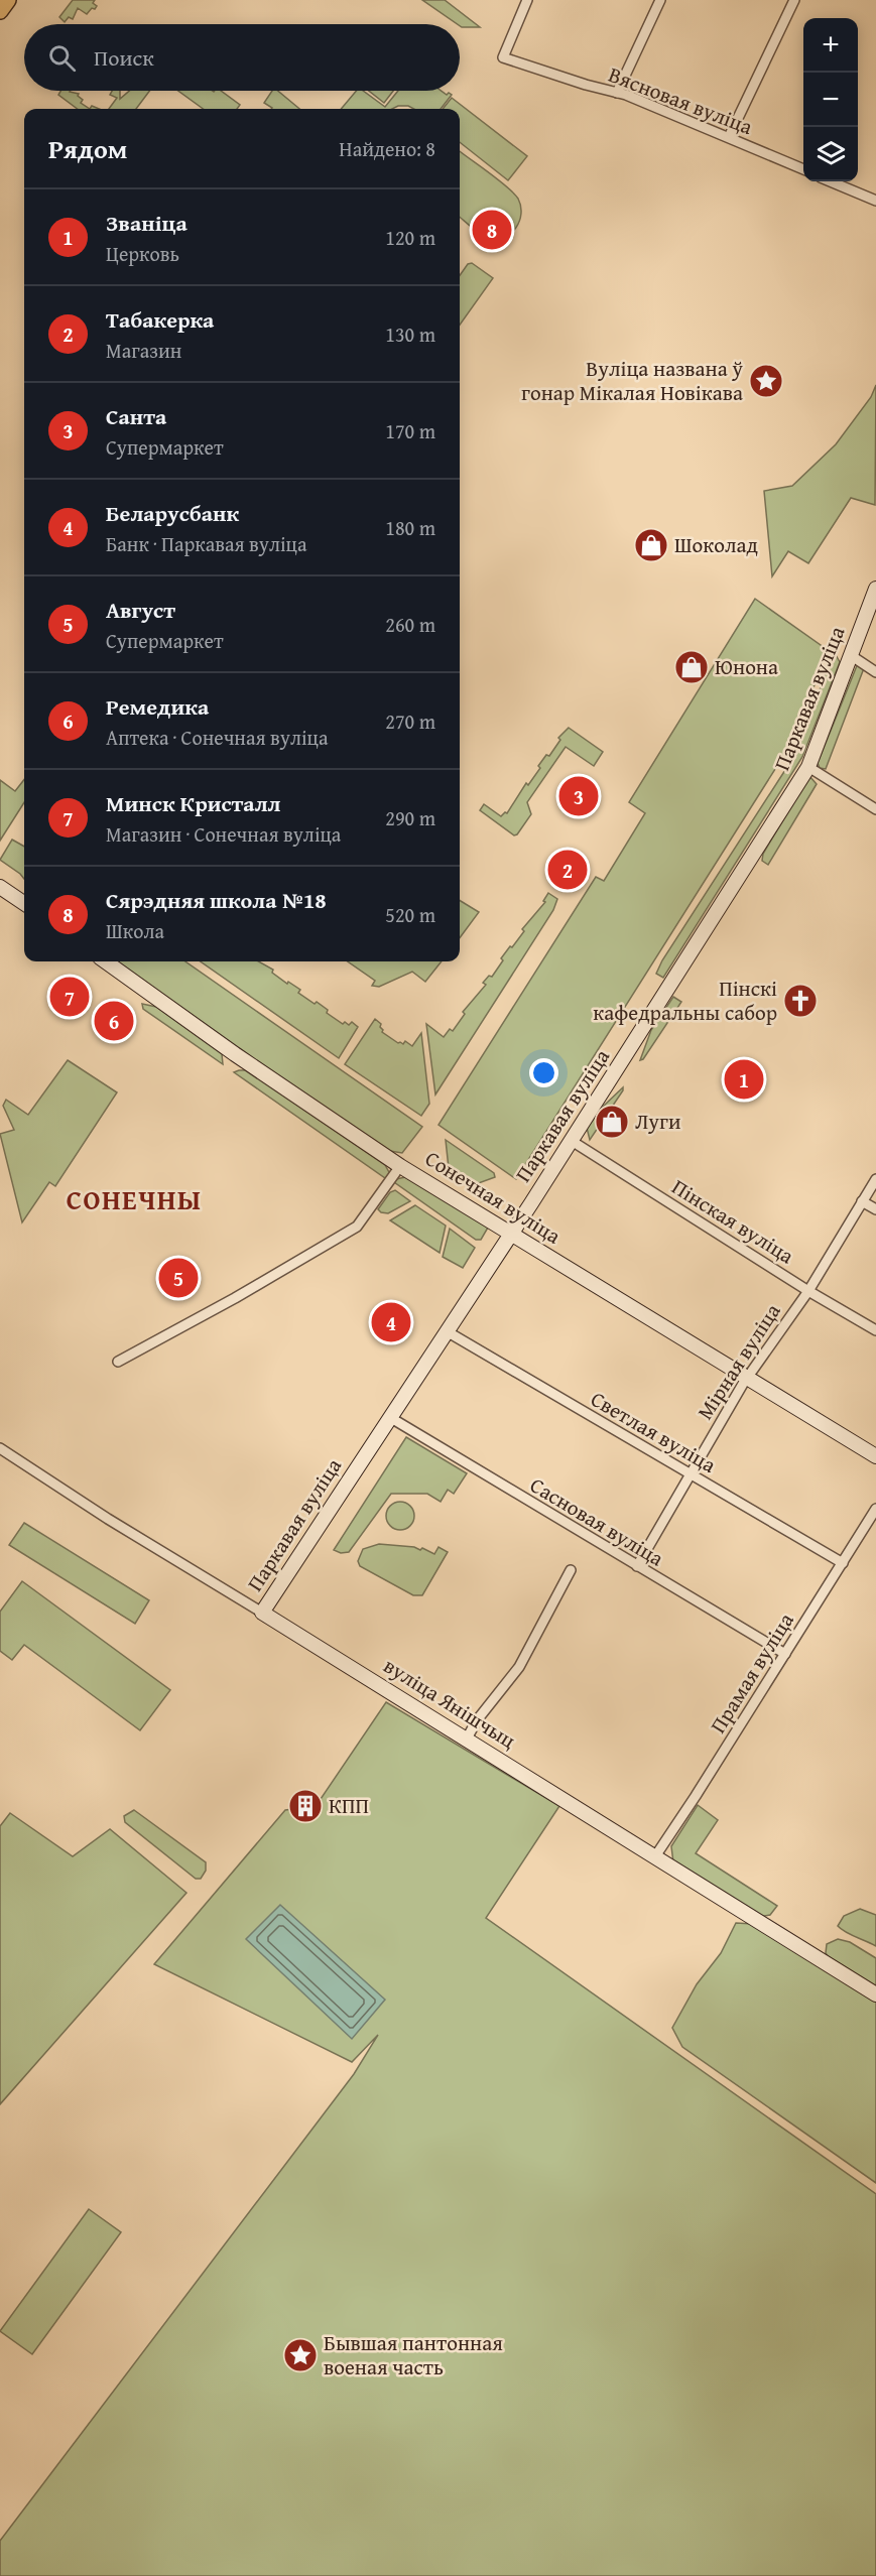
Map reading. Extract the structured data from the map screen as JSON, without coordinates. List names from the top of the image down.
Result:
{
  "streets": {
    "street": [
      "Вясновая вуліца",
      "Паркавая вуліца",
      "Сонечная вуліца",
      "Пінская вуліца",
      "Мірная вуліца",
      "Светлая вуліца",
      "Сасновая вуліца",
      "Прамая вуліца",
      "вуліца Янішчыц"
    ]
  },
  "crossings": [
    ["Паркавая вуліца", "Сонечная вуліца"],
    ["Паркавая вуліца", "Пінская вуліца"],
    ["Паркавая вуліца", "Светлая вуліца"],
    ["Паркавая вуліца", "Сасновая вуліца"],
    ["Паркавая вуліца", "вуліца Янішчыц"],
    ["Сонечная вуліца", "Мірная вуліца"],
    ["Пінская вуліца", "Мірная вуліца"],
    ["Мірная вуліца", "Светлая вуліца"],
    ["Мірная вуліца", "Сасновая вуліца"],
    ["Светлая вуліца", "Прамая вуліца"],
    ["Сасновая вуліца", "Прамая вуліца"],
    ["Прамая вуліца", "вуліца Янішчыц"]
  ],
  "districts": ["СОНЕЧНЫ"],
  "places": {
    "place": ["Вуліца названа ў гонар Мікалая Новікава", "Бывшая пантонная военая часть"],
    "shop": ["Шоколад", "Юнона", "Луги"],
    "church": ["Пінскі кафедральны сабор"],
    "building": ["КПП"]
  },
  "page": {
    "map_buttons": ["+", "−"],
    "search": "Поиск",
    "heading": ["Рядом", "Найдено: 8"],
    "list": [
      {
        "mark": "1",
        "name": "Званіца",
        "note": "Церковь",
        "value": "120 m"
      },
      {
        "mark": "2",
        "name": "Табакерка",
        "note": "Магазин",
        "value": "130 m"
      },
      {
        "mark": "3",
        "name": "Санта",
        "note": "Супермаркет",
        "value": "170 m"
      },
      {
        "mark": "4",
        "name": "Беларусбанк",
        "note": "Банк · Паркавая вуліца",
        "value": "180 m"
      },
      {
        "mark": "5",
        "name": "Август",
        "note": "Супермаркет",
        "value": "260 m"
      },
      {
        "mark": "6",
        "name": "Ремедика",
        "note": "Аптека · Сонечная вуліца",
        "value": "270 m"
      },
      {
        "mark": "7",
        "name": "Минск Кристалл",
        "note": "Магазин · Сонечная вуліца",
        "value": "290 m"
      },
      {
        "mark": "8",
        "name": "Сярэдняя школа №18",
        "note": "Школа",
        "value": "520 m"
      }
    ],
    "pins": [
      "8",
      "3",
      "2",
      "7",
      "6",
      "1",
      "5",
      "4"
    ]
  }
}
